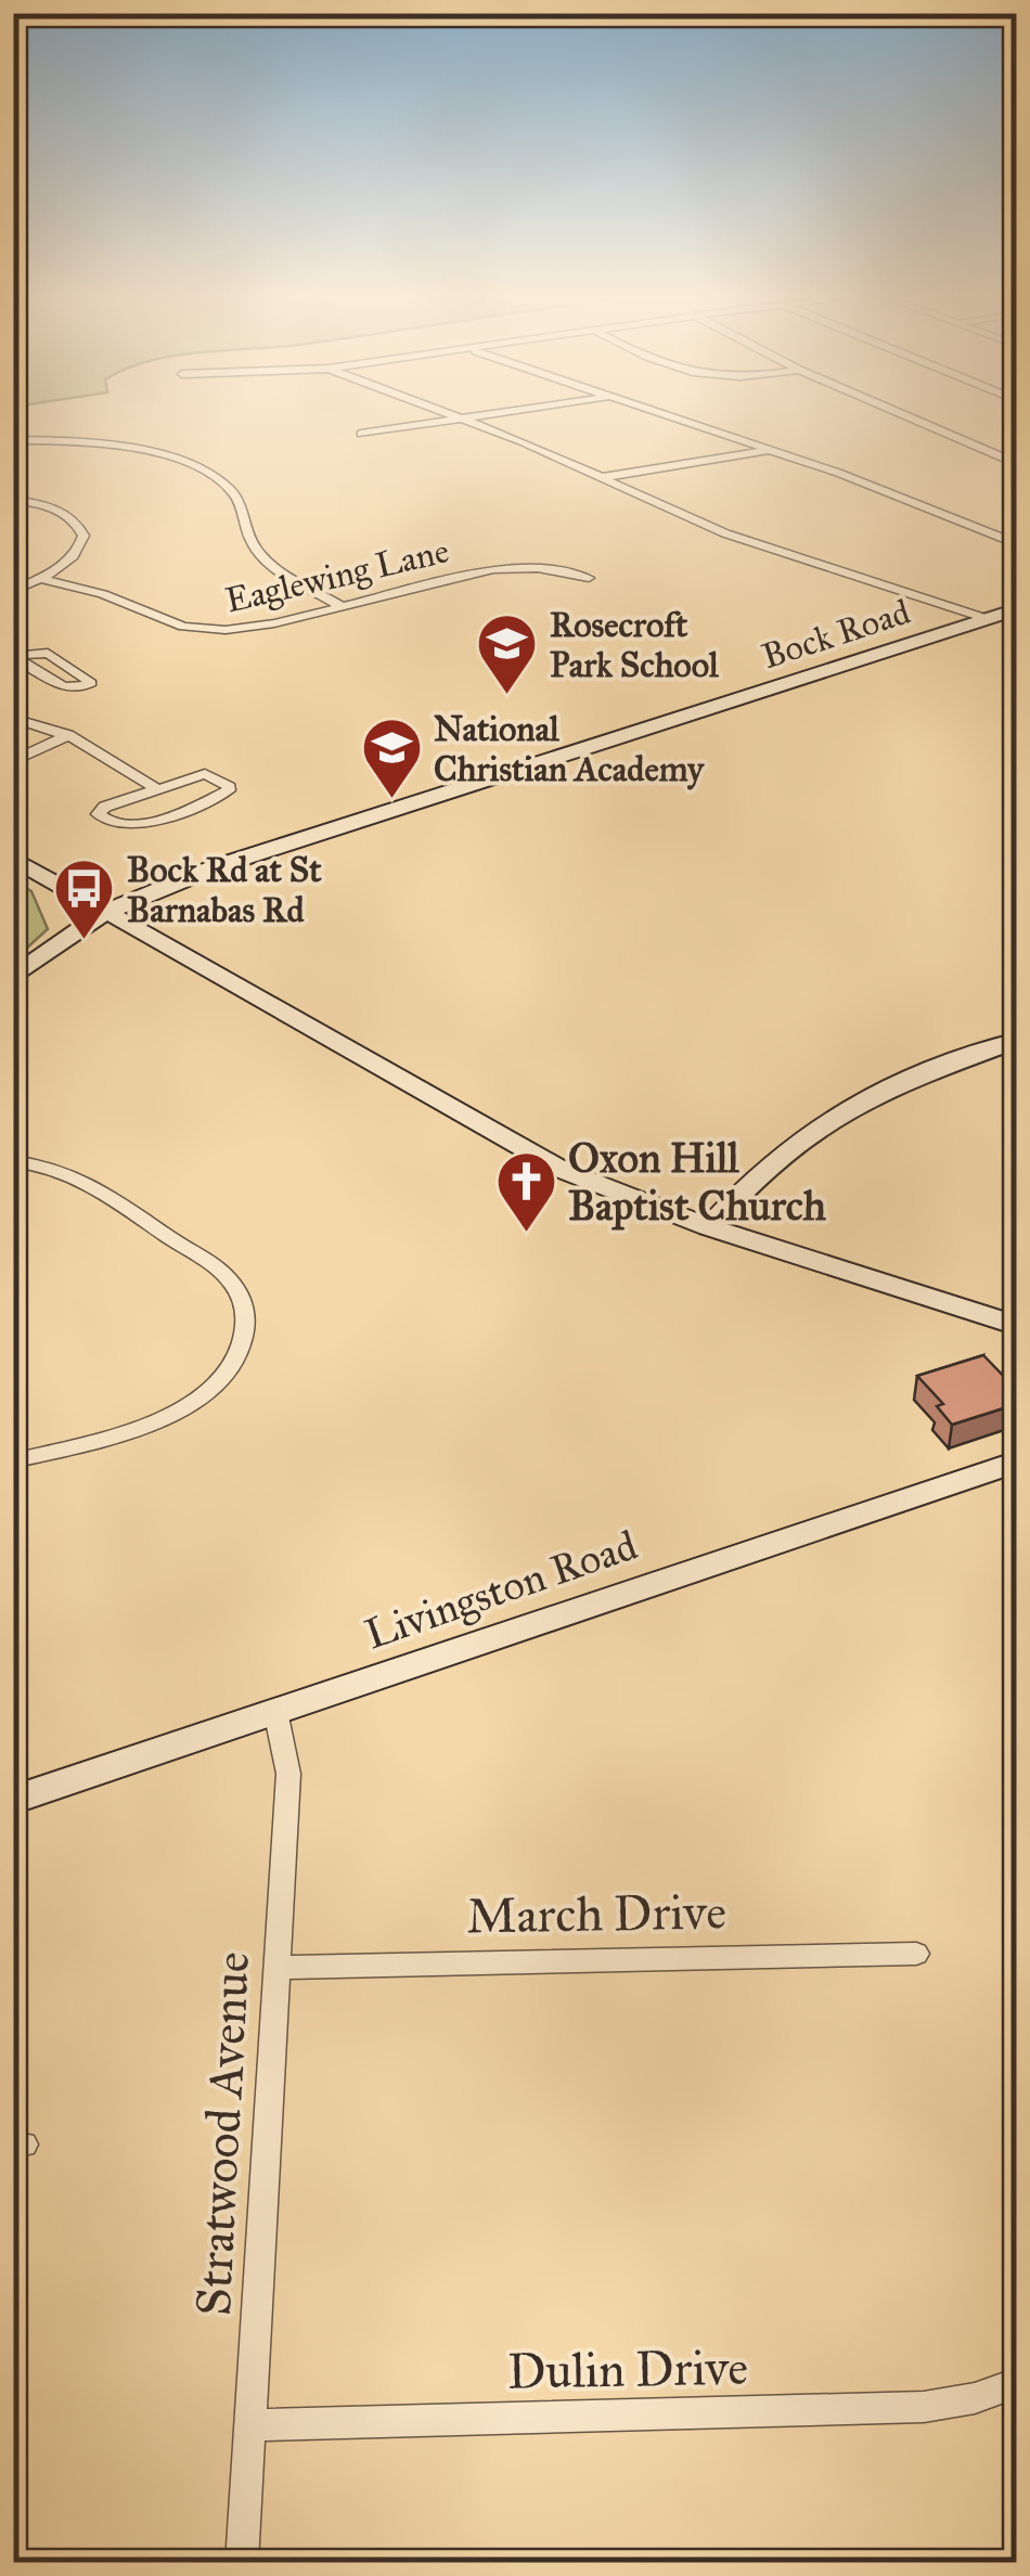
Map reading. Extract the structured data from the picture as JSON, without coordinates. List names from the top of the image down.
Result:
{
  "streets": {
    "main road": ["Bock Road", "Livingston Road"],
    "street": [
      "Eaglewing Lane",
      "March Drive",
      "Stratwood Avenue",
      "Dulin Drive"
    ]
  },
  "crossings": [
    ["Livingston Road", "Stratwood Avenue"],
    ["March Drive", "Stratwood Avenue"],
    ["Stratwood Avenue", "Dulin Drive"]
  ],
  "places": {
    "school or university": ["Rosecroft Park School", "National Christian Academy"],
    "bus stop": ["Bock Rd at St Barnabas Rd"],
    "church": ["Oxon Hill Baptist Church"]
  }
}
